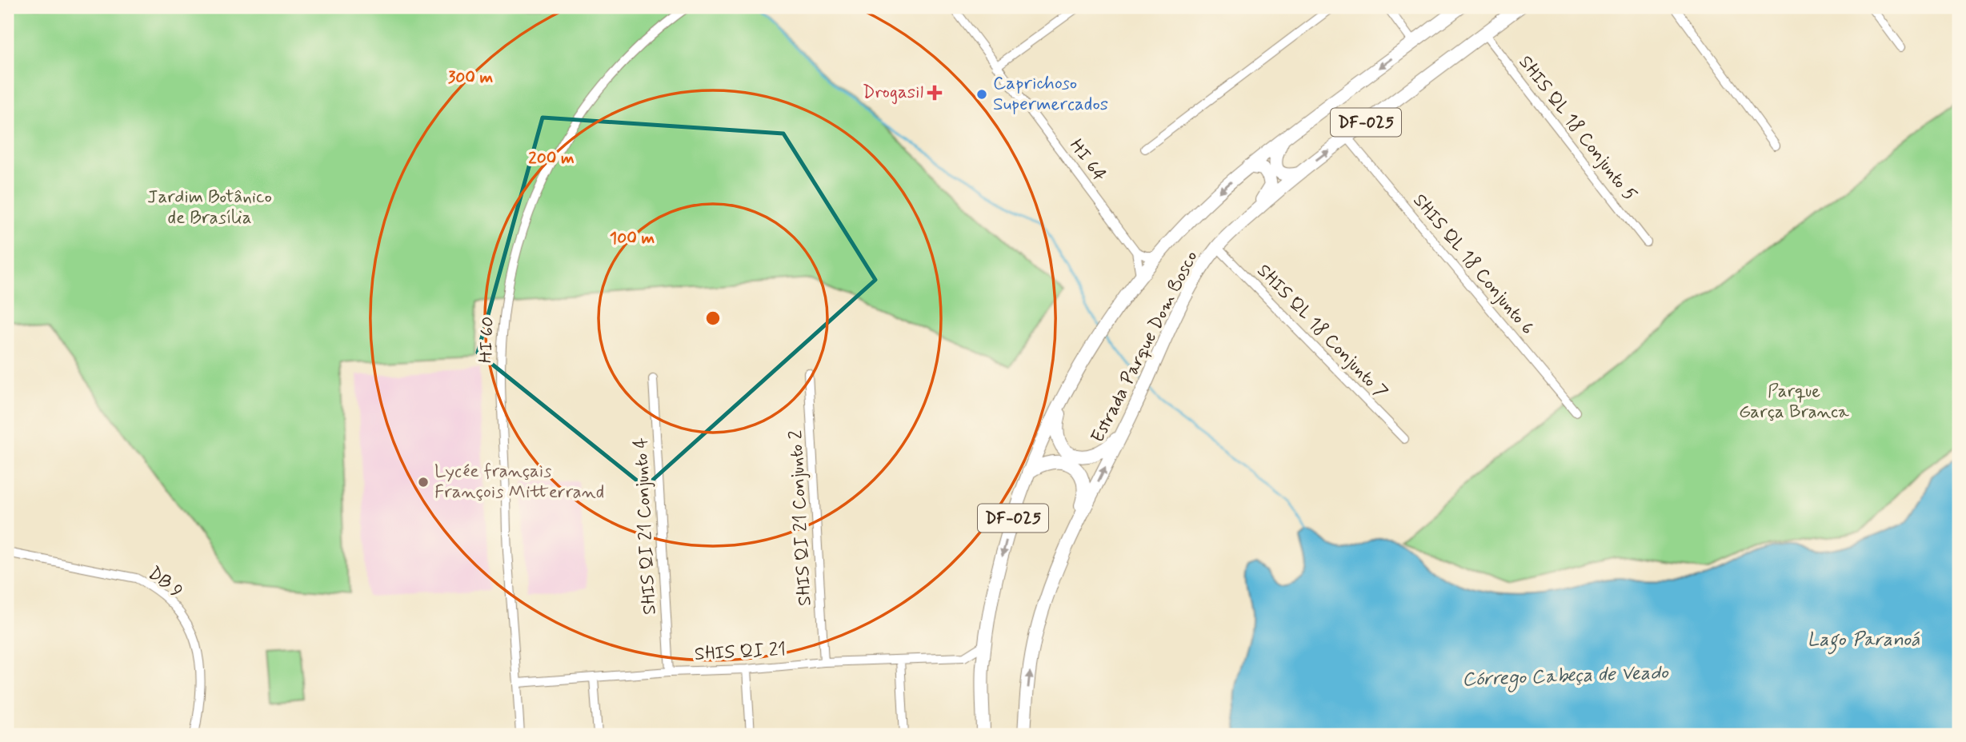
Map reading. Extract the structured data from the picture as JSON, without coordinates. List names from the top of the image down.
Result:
{
  "streets": {
    "main road": ["DF-025", "Estrada Parque Dom Bosco"],
    "street": [
      "SHIS QL 18 Conjunto 5",
      "HI 64",
      "SHIS QL 18 Conjunto 6",
      "SHIS QL 18 Conjunto 7",
      "HI 60",
      "SHIS QI 21 Conjunto 2",
      "SHIS QI 21 Conjunto 4",
      "DB 9",
      "SHIS QI 21"
    ]
  },
  "crossings": [
    ["SHIS QL 18 Conjunto 5", "Estrada Parque Dom Bosco"],
    ["HI 64", "Estrada Parque Dom Bosco"],
    ["SHIS QL 18 Conjunto 6", "Estrada Parque Dom Bosco"],
    ["SHIS QL 18 Conjunto 7", "Estrada Parque Dom Bosco"],
    ["HI 60", "SHIS QI 21"],
    ["Estrada Parque Dom Bosco", "SHIS QI 21"],
    ["SHIS QI 21 Conjunto 2", "SHIS QI 21"],
    ["SHIS QI 21 Conjunto 4", "SHIS QI 21"]
  ],
  "water": ["Lago Paranoá", "Córrego Cabeça de Veado"],
  "parks": ["Jardim Botânico de Brasília", "Parque Garça Branca"],
  "places": {
    "health": ["Drogasil"],
    "other": ["Caprichoso Supermercados", "Lycée français François Mitterrand"]
  },
  "rings": ["300 m", "200 m", "100 m"]
}
